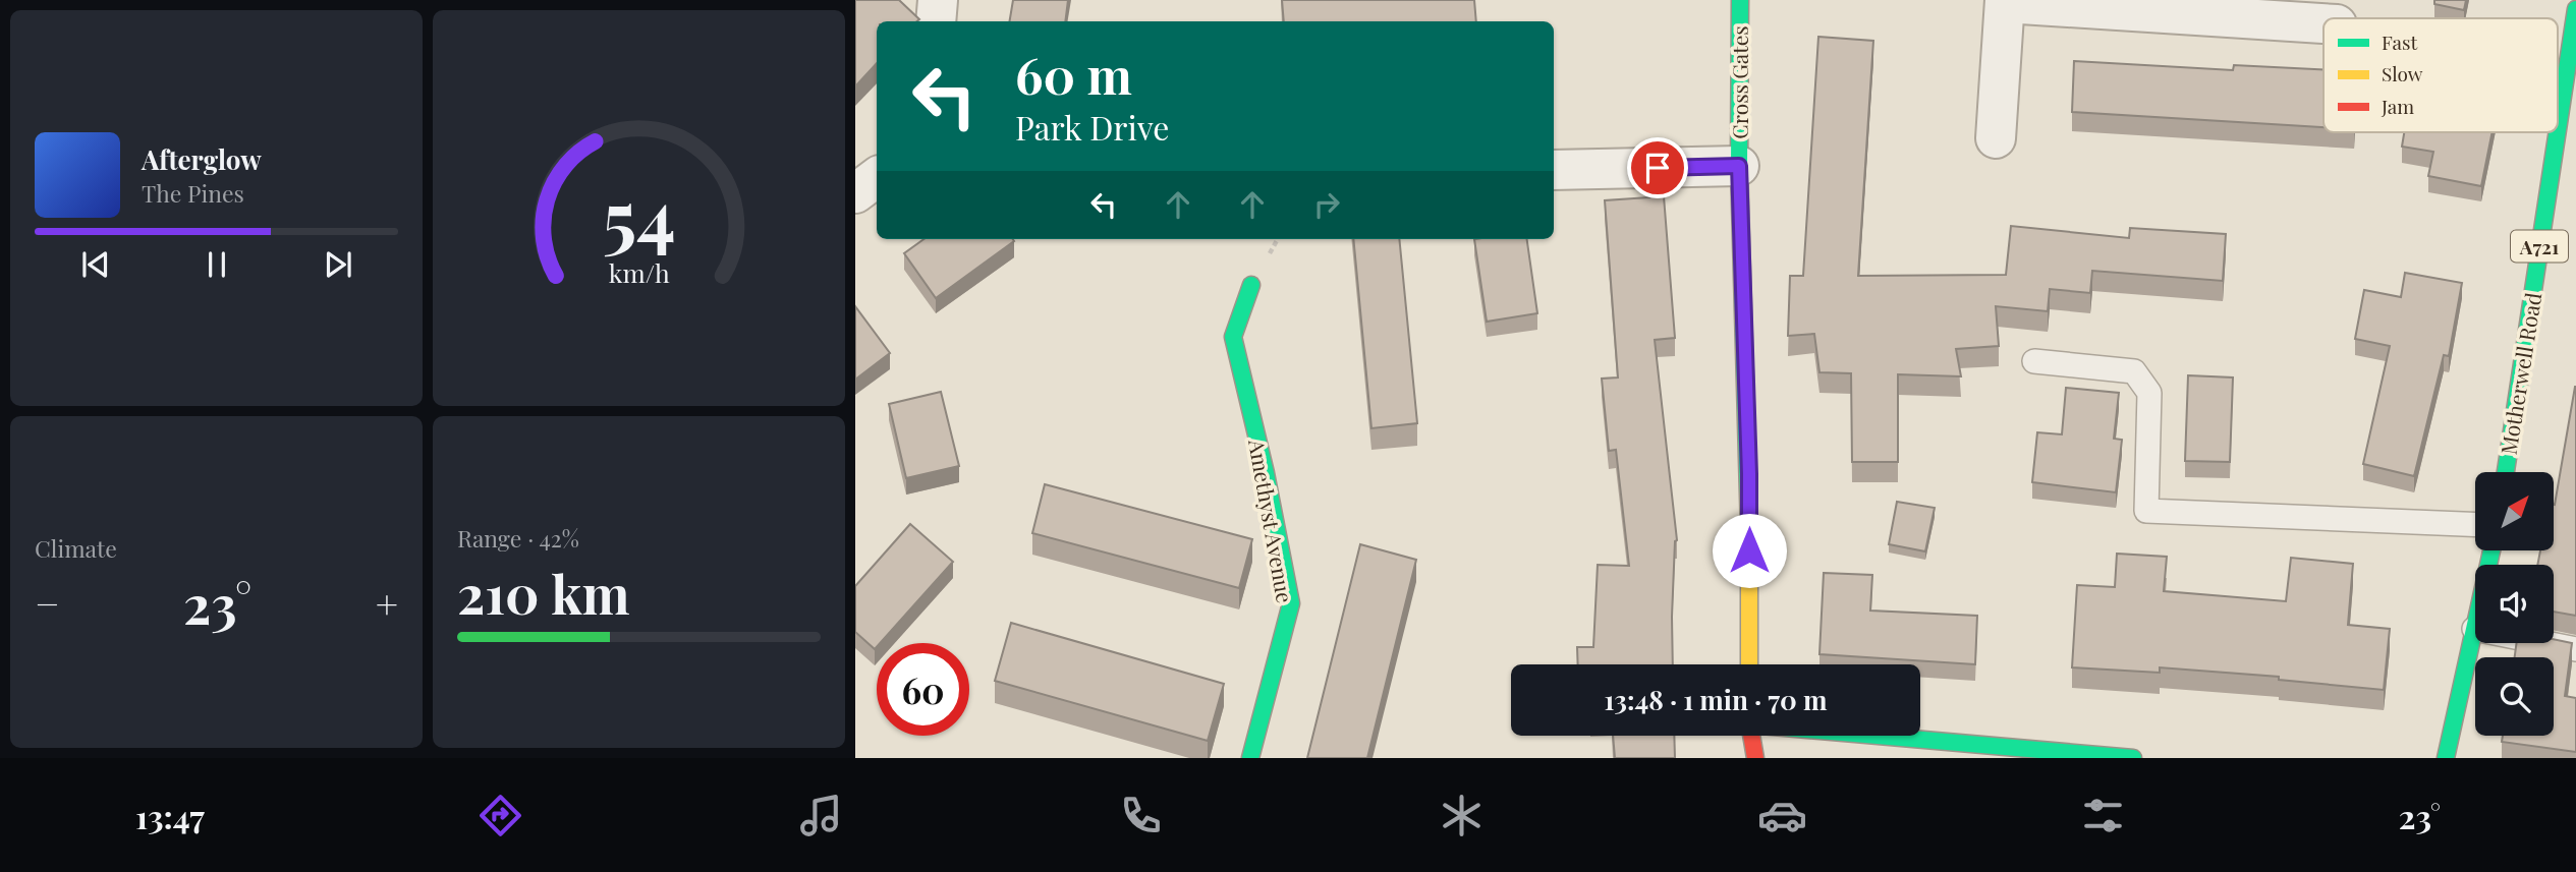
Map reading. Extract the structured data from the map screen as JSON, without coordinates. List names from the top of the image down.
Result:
{
  "streets": {
    "main road": [
      "Cross Gates",
      "A721",
      "Motherwell Road",
      "Amethyst Avenue"
    ]
  },
  "legend": ["Fast", "Slow", "Jam"],
  "north": "top right",
  "page": {
    "turn": ["60 m", "Park Drive"],
    "song": ["Afterglow", "The Pines"],
    "tile": [
      "Climate",
      ["Range · 42%", "210 km"]
    ],
    "heat": ["−", "23°", "+"],
    "limit": "60",
    "trip": "13:48 · 1 min · 70 m",
    "tabs": ["13:47", "23°"],
    "gauge": ["54", "km/h"]
  }
}
